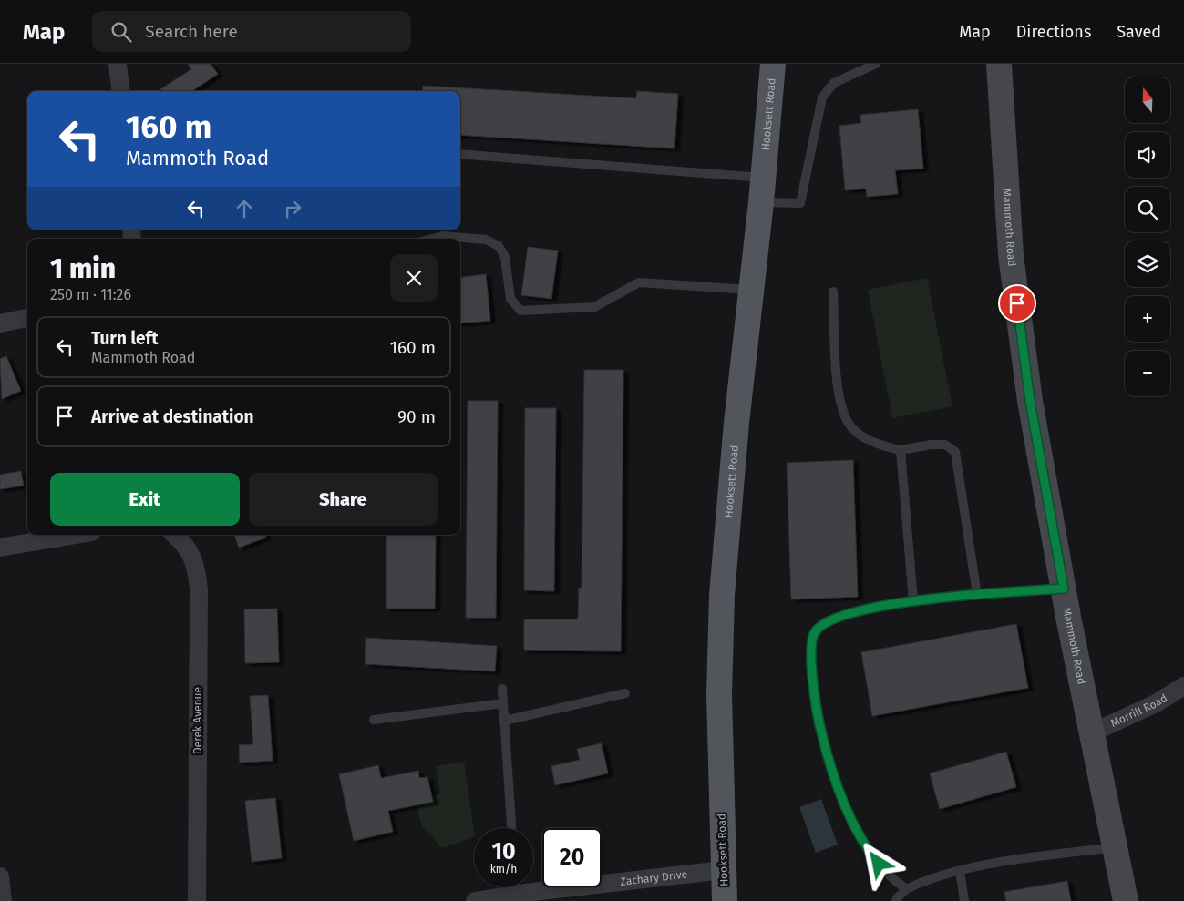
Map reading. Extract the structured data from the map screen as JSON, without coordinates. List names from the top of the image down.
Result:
{
  "streets": {
    "main road": ["Hooksett Road", "Mammoth Road"],
    "street": ["Morrill Road", "Derek Avenue", "Zachary Drive"]
  },
  "crossings": [
    ["Hooksett Road", "Zachary Drive"],
    ["Mammoth Road", "Morrill Road"]
  ],
  "north": "top",
  "page": {
    "header": "Map",
    "search": "Search here",
    "nav": ["Map", "Directions", "Saved"],
    "map_buttons": ["+", "−"],
    "turn": ["160 m", "Mammoth Road"],
    "heading": ["1 min", "250 m · 11:26"],
    "list": [
      {
        "name": "Turn left",
        "note": "Mammoth Road",
        "value": "160 m"
      },
      {
        "name": "Arrive at destination",
        "value": "90 m"
      }
    ],
    "buttons": ["Exit", "Share"],
    "speed": "10 km/h",
    "limit": "20"
  }
}
